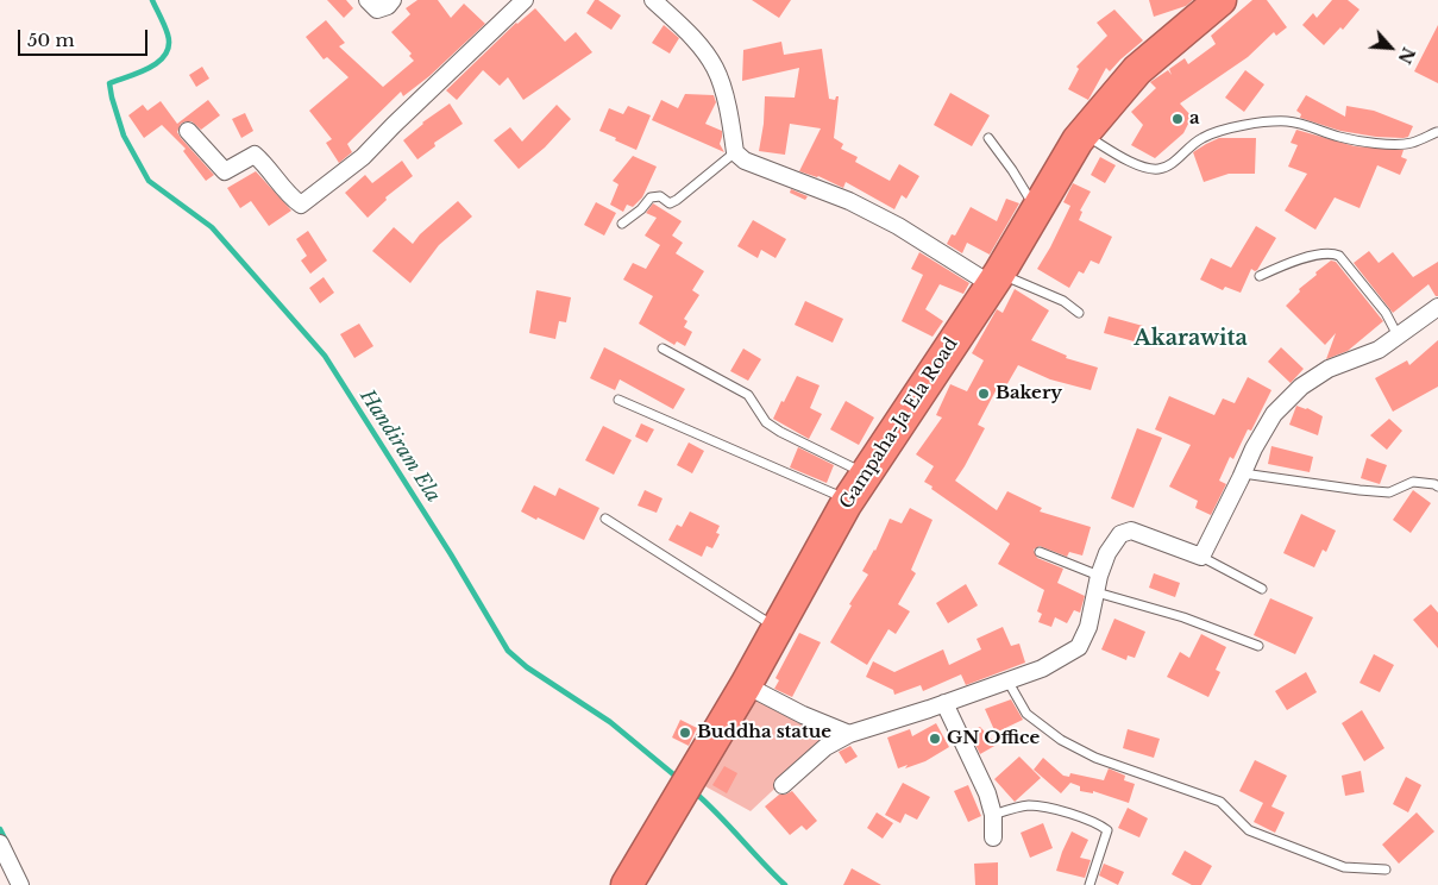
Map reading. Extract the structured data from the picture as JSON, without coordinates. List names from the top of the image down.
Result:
{
  "streets": {
    "highway": ["Gampaha-Ja Ela Road"]
  },
  "districts": ["Akarawita"],
  "water": ["Handiram Ela"],
  "places": [
    "a",
    "Bakery",
    "Buddha statue",
    "GN Office"
  ],
  "scale_bar": "50 m",
  "north": "bottom right"
}
